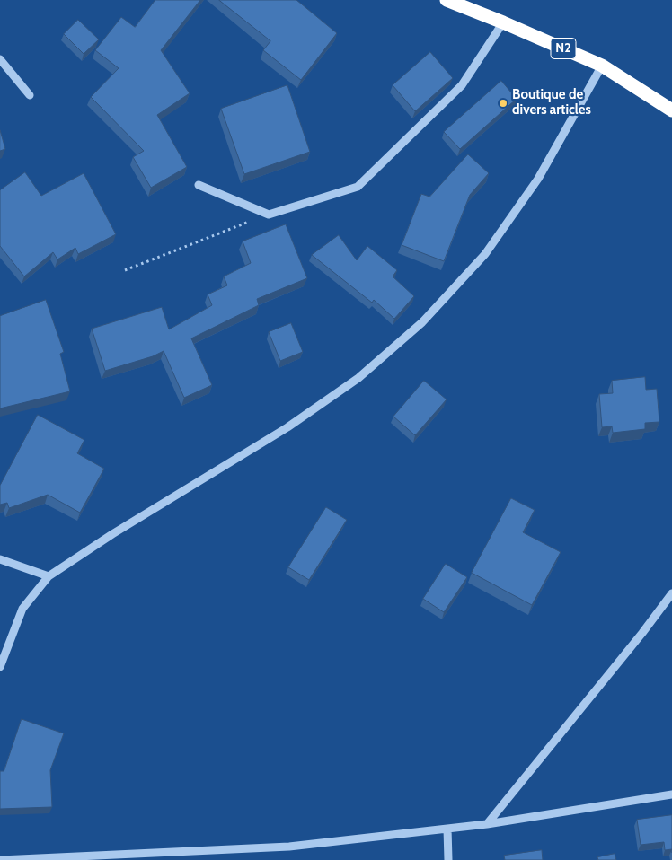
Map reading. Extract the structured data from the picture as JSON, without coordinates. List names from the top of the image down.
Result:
{
  "streets": {
    "highway": ["N2"]
  },
  "places": ["Boutique de divers articles"]
}
